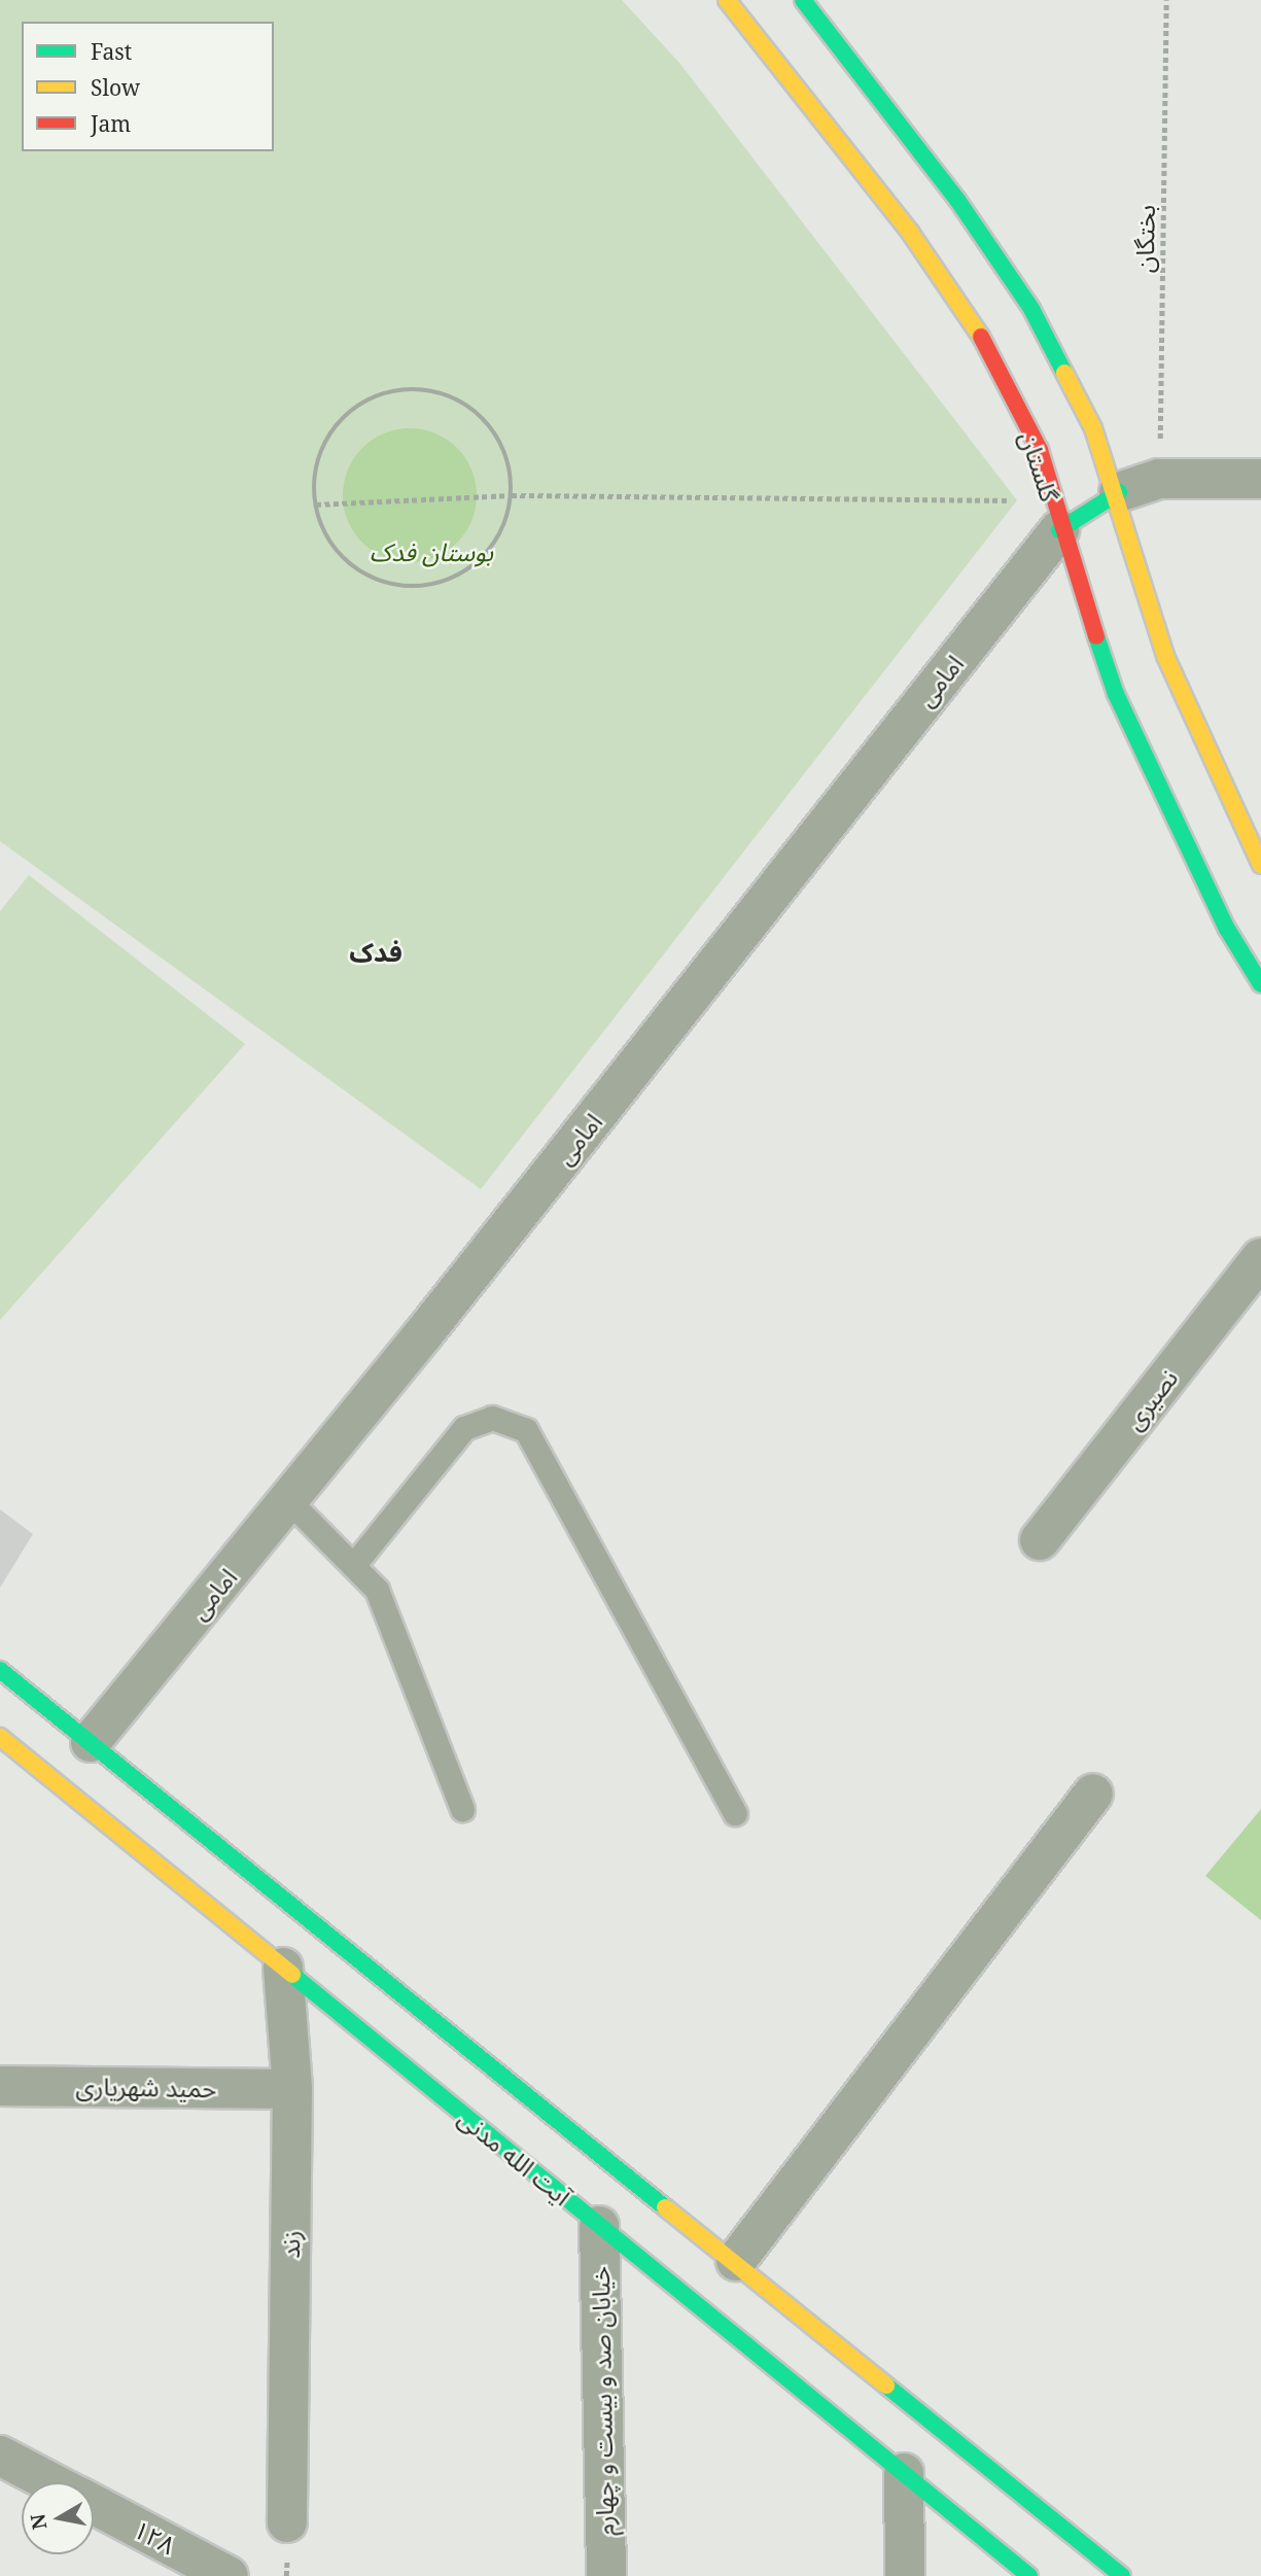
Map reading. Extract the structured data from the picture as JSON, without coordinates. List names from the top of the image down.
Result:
{
  "streets": {
    "main road": ["گلستان", "آیت الله مدنی"],
    "street": [
      "امامی",
      "نصیری",
      "حمید شهریاری",
      "زند",
      "خیابان صد و بیست و چهارم",
      "۱۲۸"
    ],
    "path": ["بختگان"]
  },
  "crossings": [
    ["گلستان", "امامی"],
    ["امامی", "آیت الله مدنی"],
    ["حمید شهریاری", "زند"],
    ["آیت الله مدنی", "زند"],
    ["آیت الله مدنی", "خیابان صد و بیست و چهارم"]
  ],
  "districts": ["فدک"],
  "parks": ["بوستان فدک"],
  "legend": ["Fast", "Slow", "Jam"],
  "north": "left"
}
